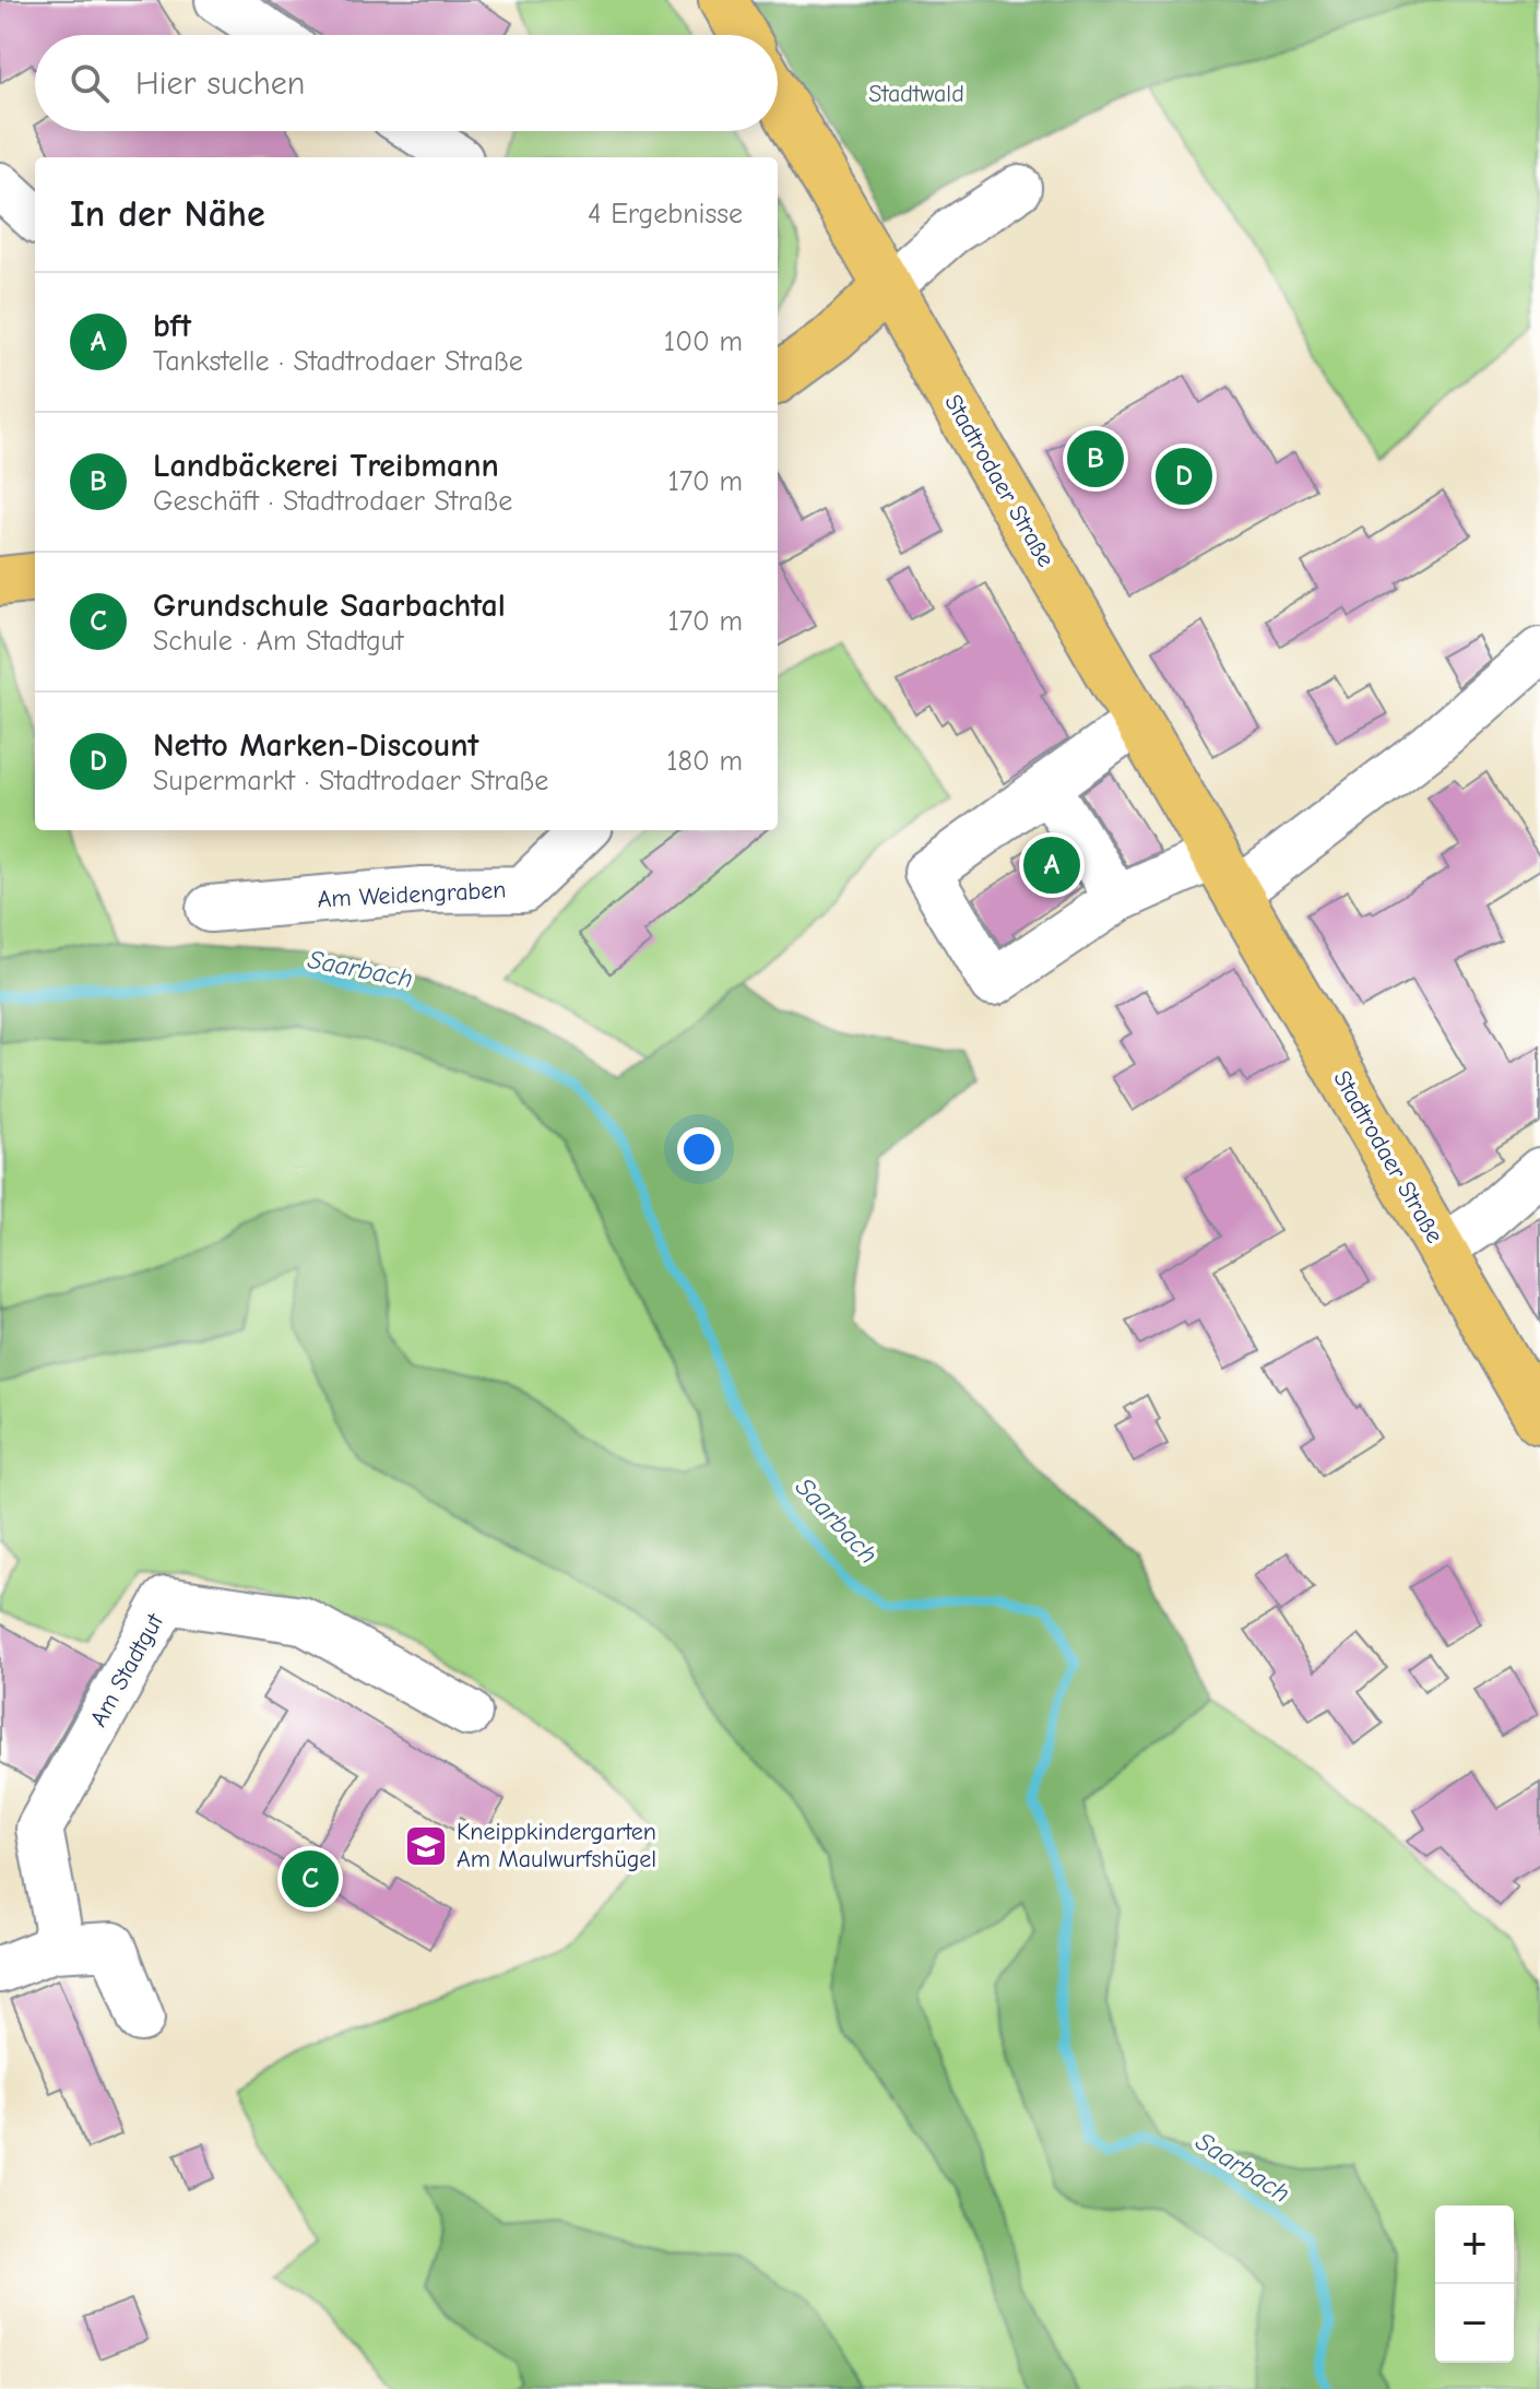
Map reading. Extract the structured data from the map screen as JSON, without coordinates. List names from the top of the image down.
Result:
{
  "streets": {
    "main road": ["Stadtrodaer Straße"],
    "street": ["Am Weidengraben", "Am Stadtgut"]
  },
  "water": ["Saarbach"],
  "parks": ["Stadtwald"],
  "places": {
    "school or university": ["Kneippkindergarten Am Maulwurfshügel"]
  },
  "page": {
    "search": "Hier suchen",
    "heading": ["In der Nähe", "4 Ergebnisse"],
    "list": [
      {
        "mark": "A",
        "name": "bft",
        "note": "Tankstelle · Stadtrodaer Straße",
        "value": "100 m"
      },
      {
        "mark": "B",
        "name": "Landbäckerei Treibmann",
        "note": "Geschäft · Stadtrodaer Straße",
        "value": "170 m"
      },
      {
        "mark": "C",
        "name": "Grundschule Saarbachtal",
        "note": "Schule · Am Stadtgut",
        "value": "170 m"
      },
      {
        "mark": "D",
        "name": "Netto Marken-Discount",
        "note": "Supermarkt · Stadtrodaer Straße",
        "value": "180 m"
      }
    ],
    "pins": [
      "B",
      "D",
      "A",
      "C"
    ],
    "map_buttons": ["+", "−"]
  }
}
